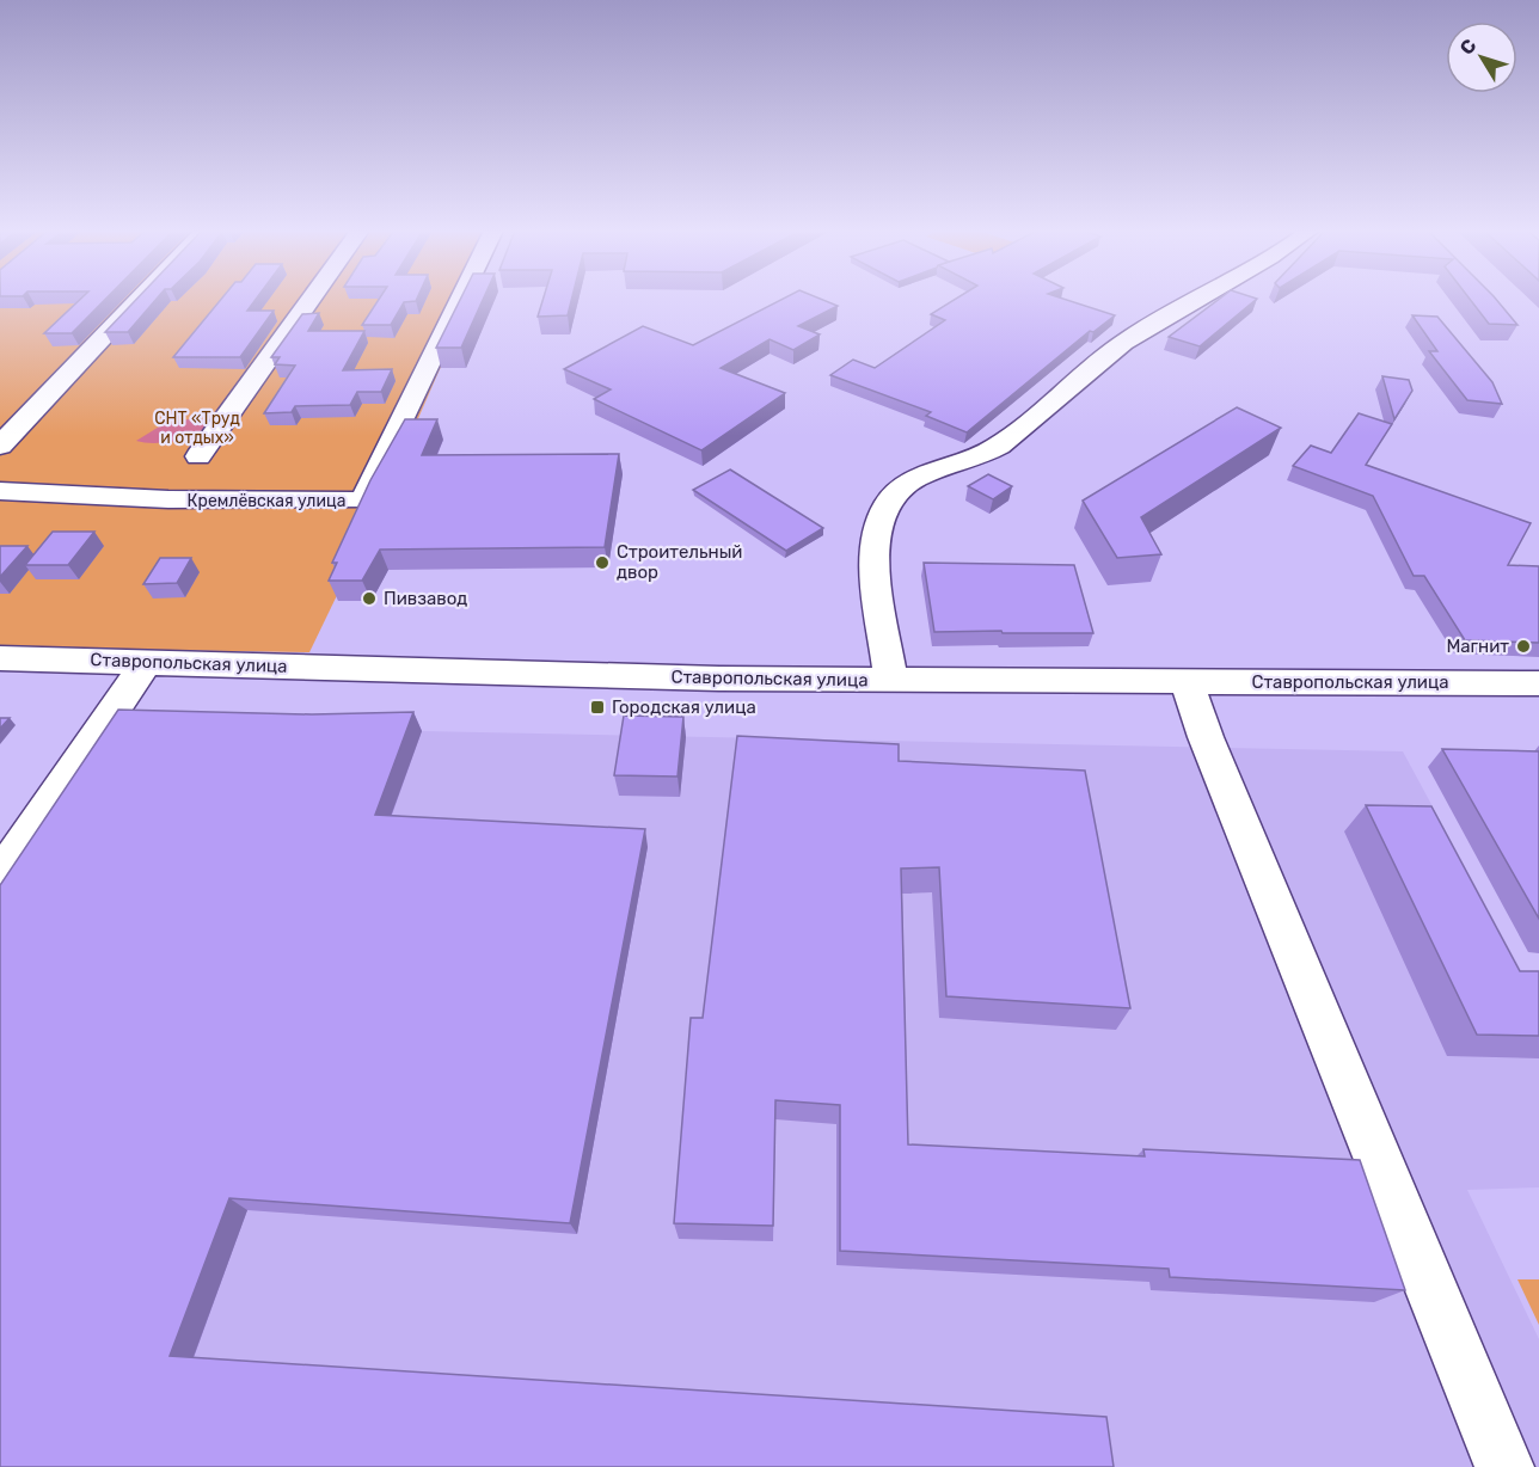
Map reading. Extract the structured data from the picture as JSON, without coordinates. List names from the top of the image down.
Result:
{
  "streets": {
    "street": ["Кремлёвская улица", "Ставропольская улица"]
  },
  "parks": ["СНТ «Труд и отдых»"],
  "places": {
    "other": ["Строительный двор", "Пивзавод", "Магнит"],
    "transit": ["Городская улица"]
  },
  "north": "top left"
}
